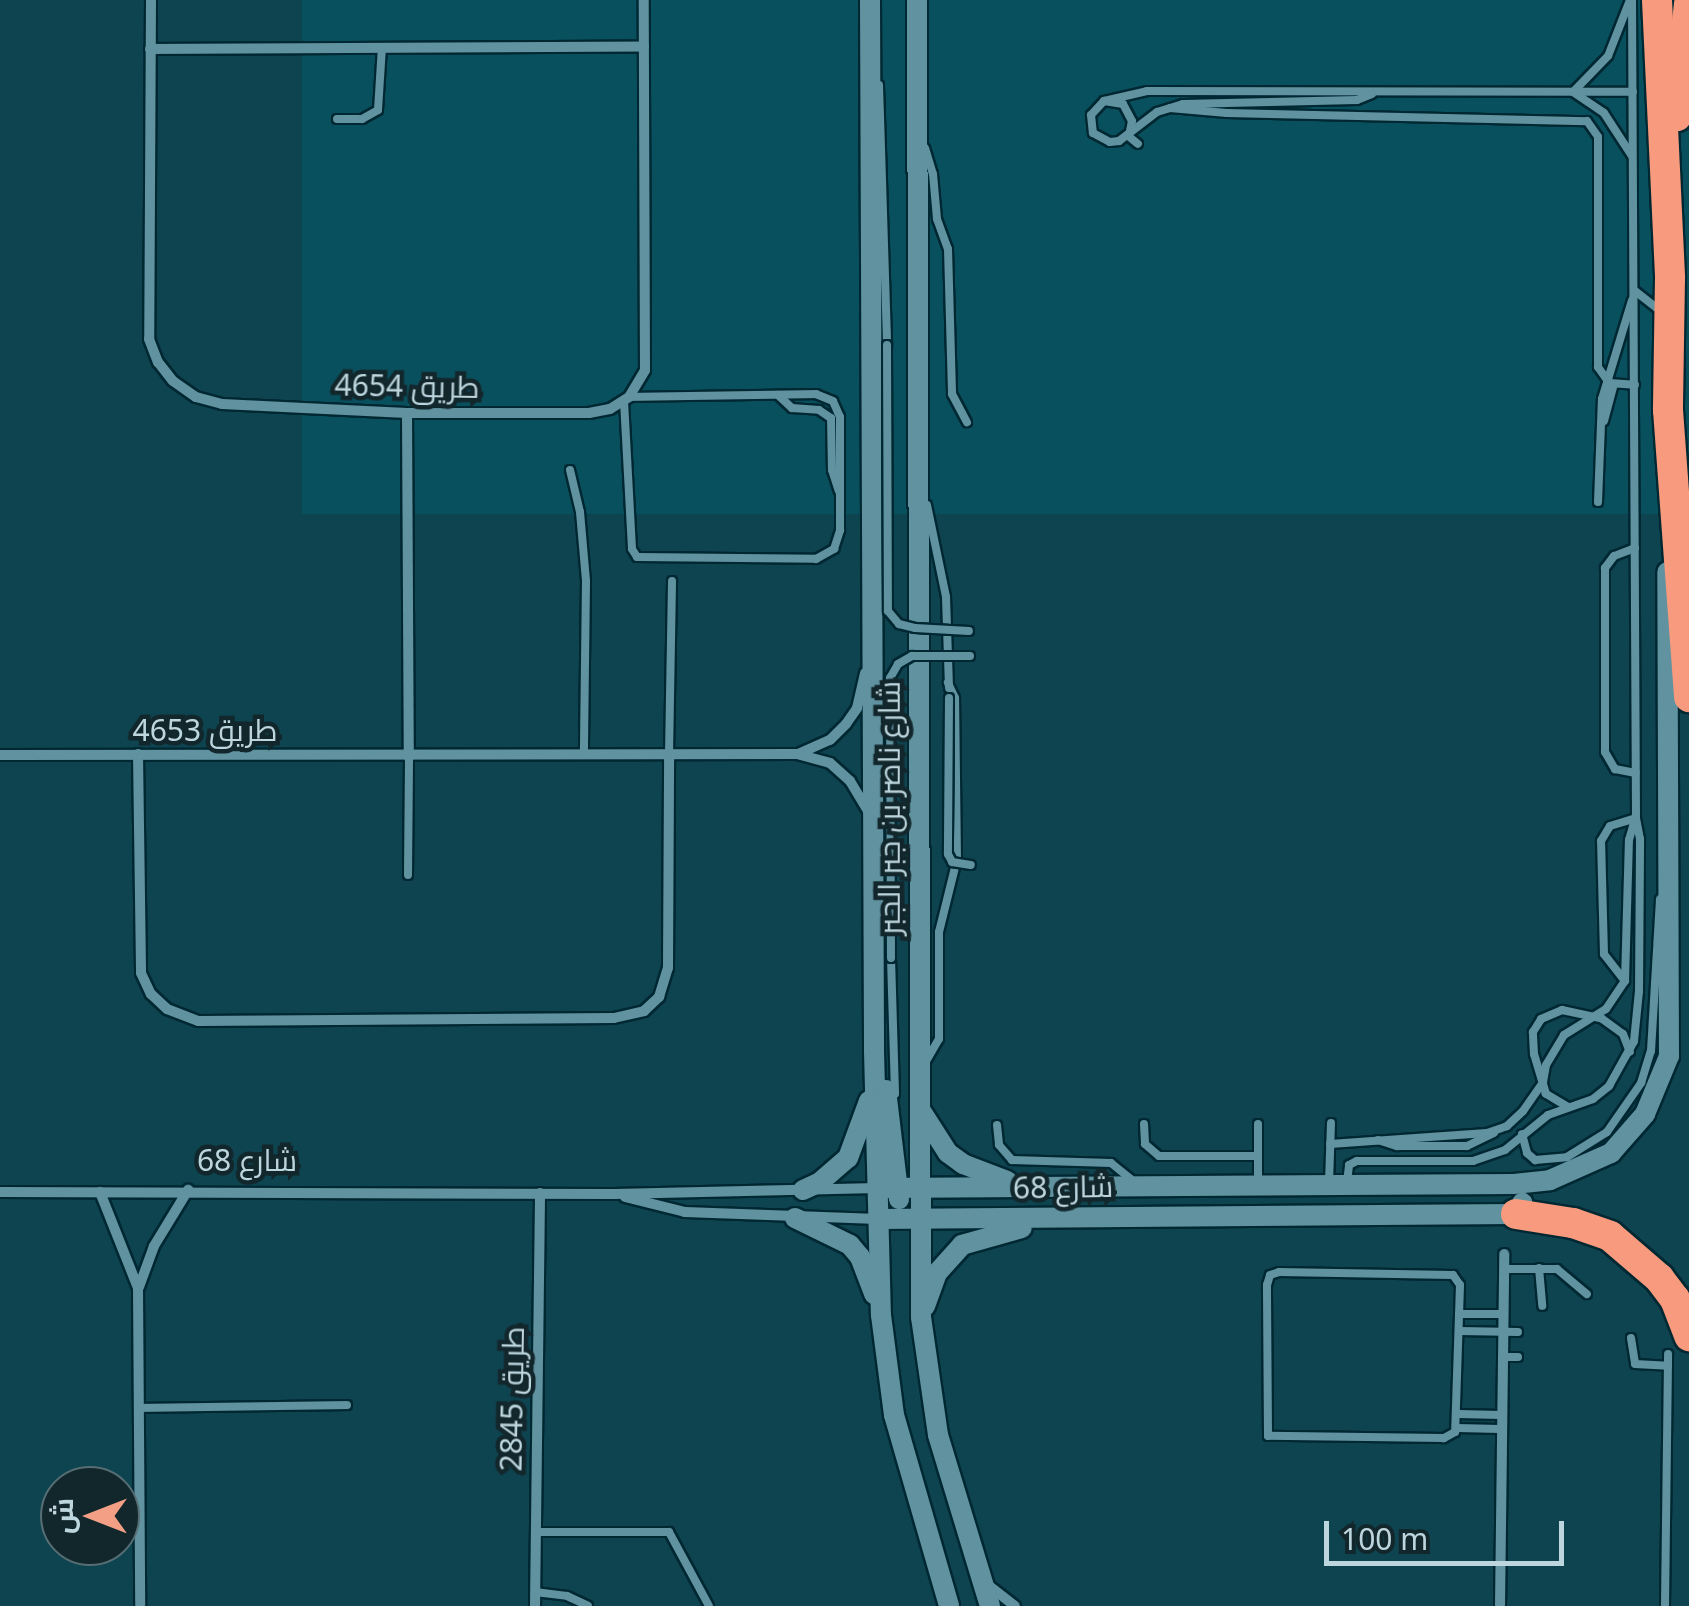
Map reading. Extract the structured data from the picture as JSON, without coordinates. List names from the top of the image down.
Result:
{
  "streets": {
    "main road": ["شارع ناصر بن جبر الجبر", "شارع 68"],
    "street": ["طريق 4654", "طريق 4653", "طريق 2845"]
  },
  "crossings": [
    ["طريق 4653", "شارع ناصر بن جبر الجبر"],
    ["شارع ناصر بن جبر الجبر", "شارع 68"],
    ["شارع 68", "طريق 2845"]
  ],
  "scale_bar": "100 m",
  "north": "left"
}
